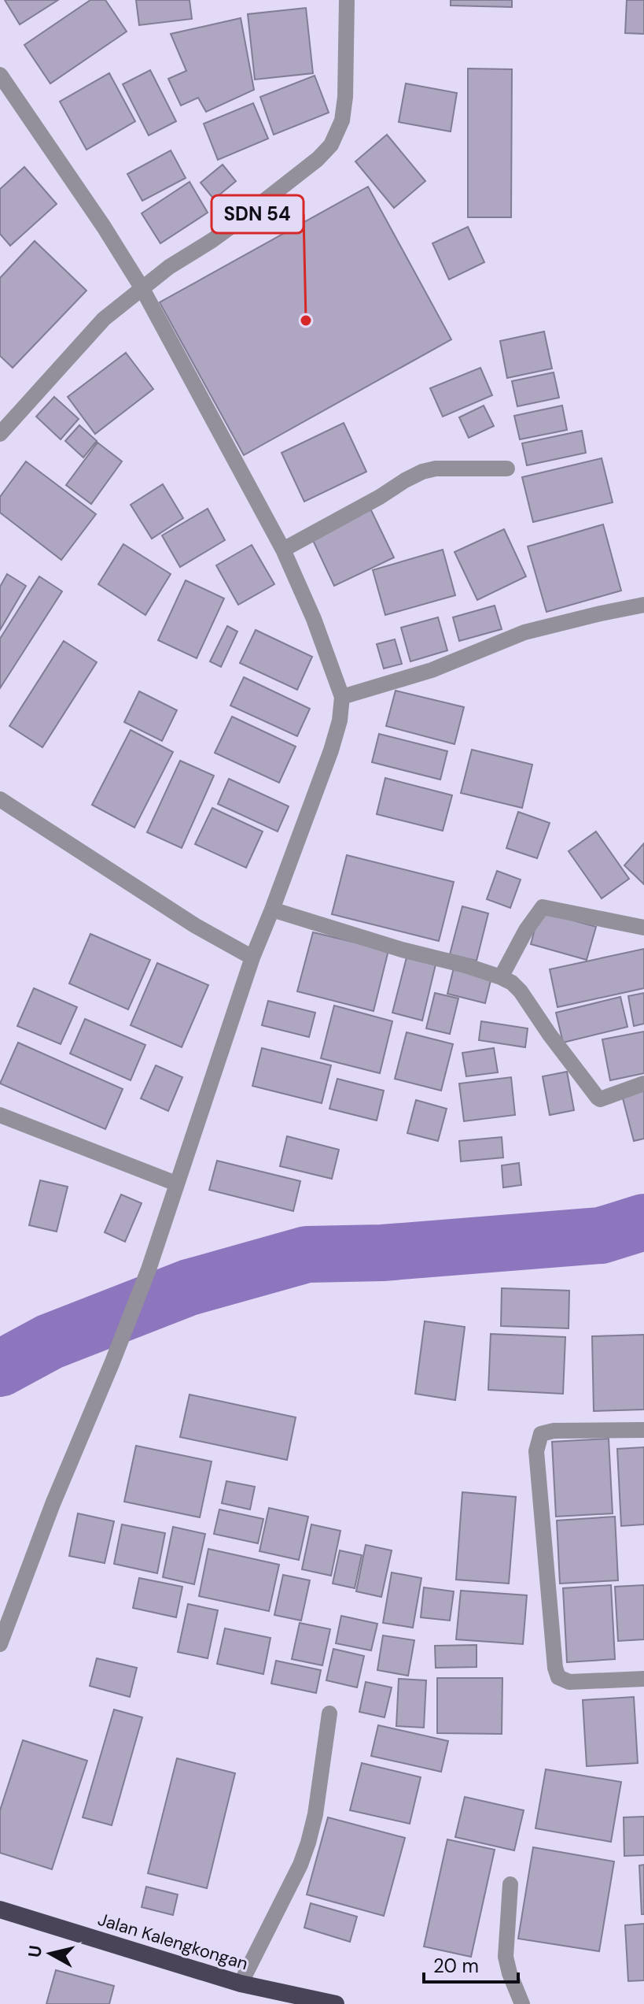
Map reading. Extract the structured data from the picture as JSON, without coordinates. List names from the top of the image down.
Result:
{
  "streets": {
    "highway": ["Jalan Kalengkongan"]
  },
  "places": ["SDN 54"],
  "scale_bar": "20 m",
  "north": "left"
}
